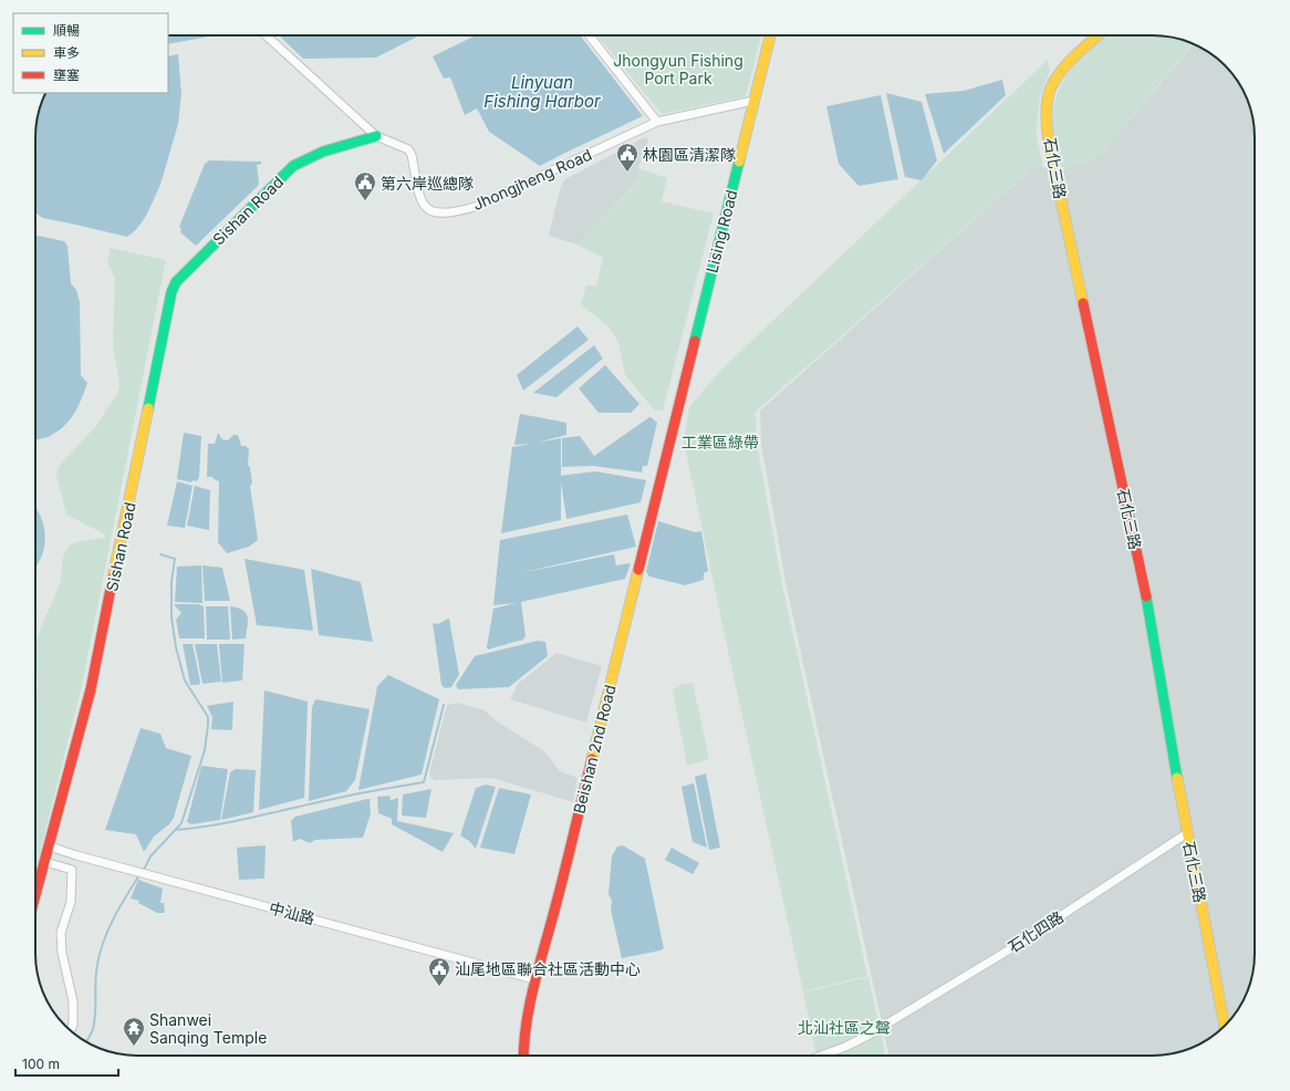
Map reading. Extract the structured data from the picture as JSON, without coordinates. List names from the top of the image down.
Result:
{
  "streets": {
    "street": [
      "石化三路",
      "Jhongjheng Road",
      "Sishan Road",
      "Lising Road",
      "Beishan 2nd Road",
      "中汕路",
      "石化四路"
    ]
  },
  "crossings": [
    ["石化三路", "石化四路"],
    ["Jhongjheng Road", "Sishan Road"],
    ["Jhongjheng Road", "Lising Road"],
    ["Sishan Road", "中汕路"],
    ["Lising Road", "Beishan 2nd Road"],
    ["Beishan 2nd Road", "中汕路"]
  ],
  "water": ["Linyuan Fishing Harbor"],
  "parks": ["Jhongyun Fishing Port Park", "工業區綠帶", "北汕社區之聲"],
  "places": {
    "public building": ["林園區清潔隊", "第六岸巡總隊", "汕尾地區聯合社區活動中心"],
    "temple": ["Shanwei Sanqing Temple"]
  },
  "legend": ["順暢", "車多", "壅塞"],
  "scale_bar": "100 m"
}
